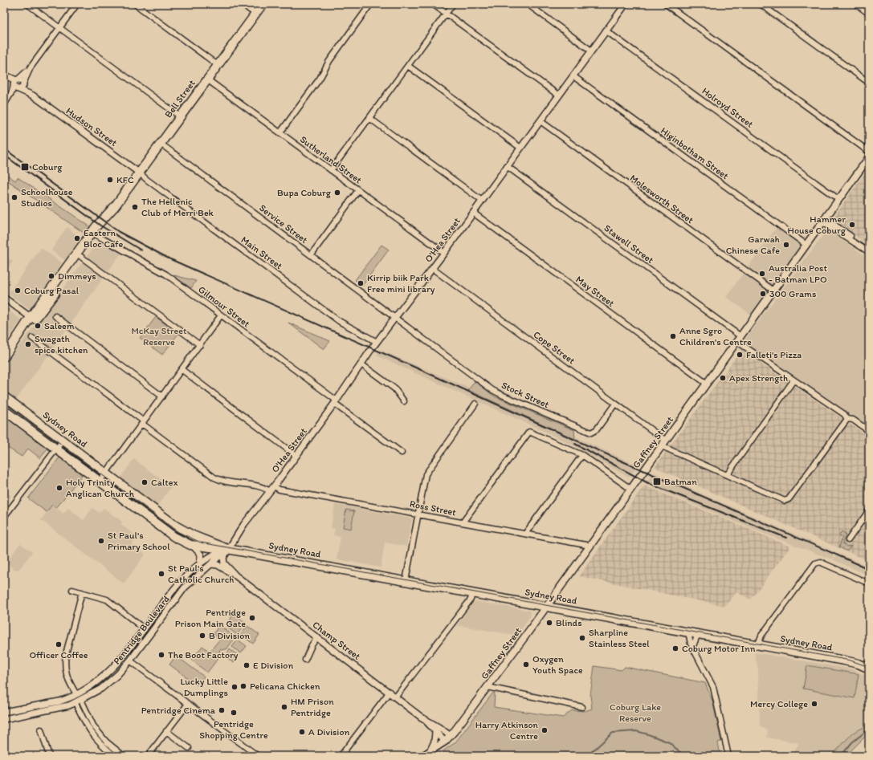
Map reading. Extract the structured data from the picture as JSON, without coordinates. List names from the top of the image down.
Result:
{
  "streets": {
    "highway": ["Bell Street", "Sydney Road"],
    "main road": ["Gaffney Street"],
    "street": [
      "Holroyd Street",
      "Hudson Street",
      "Higinbotham Street",
      "Sutherland Street",
      "Molesworth Street",
      "Service Street",
      "O'Hea Street",
      "Stawell Street",
      "Main Street",
      "May Street",
      "Gilmour Street",
      "Cope Street",
      "Stock Street",
      "Ross Street",
      "Pentridge Boulevard",
      "Champ Street"
    ]
  },
  "crossings": [
    ["Bell Street", "Hudson Street"],
    ["Bell Street", "Sutherland Street"],
    ["Bell Street", "Service Street"],
    ["Bell Street", "Main Street"],
    ["Bell Street", "Gilmour Street"],
    ["Holroyd Street", "O'Hea Street"],
    ["Holroyd Street", "Gaffney Street"],
    ["Hudson Street", "Main Street"],
    ["Higinbotham Street", "O'Hea Street"],
    ["Higinbotham Street", "Gaffney Street"],
    ["Sutherland Street", "O'Hea Street"],
    ["Molesworth Street", "O'Hea Street"],
    ["Molesworth Street", "Gaffney Street"],
    ["Service Street", "O'Hea Street"],
    ["Service Street", "Stock Street"],
    ["O'Hea Street", "Stawell Street"],
    ["O'Hea Street", "Main Street"],
    ["O'Hea Street", "May Street"],
    ["O'Hea Street", "Gilmour Street"],
    ["O'Hea Street", "Cope Street"],
    ["O'Hea Street", "Stock Street"],
    ["O'Hea Street", "Sydney Road"],
    ["O'Hea Street", "Ross Street"],
    ["O'Hea Street", "Pentridge Boulevard"],
    ["O'Hea Street", "Champ Street"],
    ["Stawell Street", "Gaffney Street"],
    ["May Street", "Gaffney Street"],
    ["Cope Street", "Stock Street"],
    ["Cope Street", "Gaffney Street"],
    ["Sydney Road", "Gaffney Street"],
    ["Sydney Road", "Pentridge Boulevard"],
    ["Sydney Road", "Champ Street"],
    ["Gaffney Street", "Ross Street"],
    ["Gaffney Street", "Champ Street"],
    ["Pentridge Boulevard", "Champ Street"]
  ],
  "parks": ["McKay Street Reserve", "Coburg Lake Reserve"],
  "places": {
    "transit": ["Coburg", "Batman"],
    "other": [
      "KFC",
      "Bupa Coburg",
      "Schoolhouse Studios",
      "The Hellenic Club of Merri Bek",
      "Hammer House Coburg",
      "Eastern Bloc Cafe",
      "Garwah Chinese Cafe",
      "Australia Post - Batman LPO",
      "Dimmeys",
      "Kirrip biik Park Free mini library",
      "Coburg Pasal",
      "300 Grams",
      "Saleem",
      "Anne Sgro Children's Centre",
      "Swagath spice kitchen",
      "Falleti's Pizza",
      "Apex Strength",
      "Caltex",
      "Holy Trinity Anglican Church",
      "St Paul's Primary School",
      "St Paul's Catholic Church",
      "Pentridge Prison Main Gate",
      "Blinds",
      "B Division",
      "Sharpline Stainless Steel",
      "Officer Coffee",
      "Coburg Motor Inn",
      "The Boot Factory",
      "Oxygen Youth Space",
      "E Division",
      "Pelicana Chicken",
      "Lucky Little Dumplings",
      "Mercy College",
      "HM Prison Pentridge",
      "Pentridge Cinema",
      "Pentridge Shopping Centre",
      "Harry Atkinson Centre",
      "A Division"
    ]
  }
}
